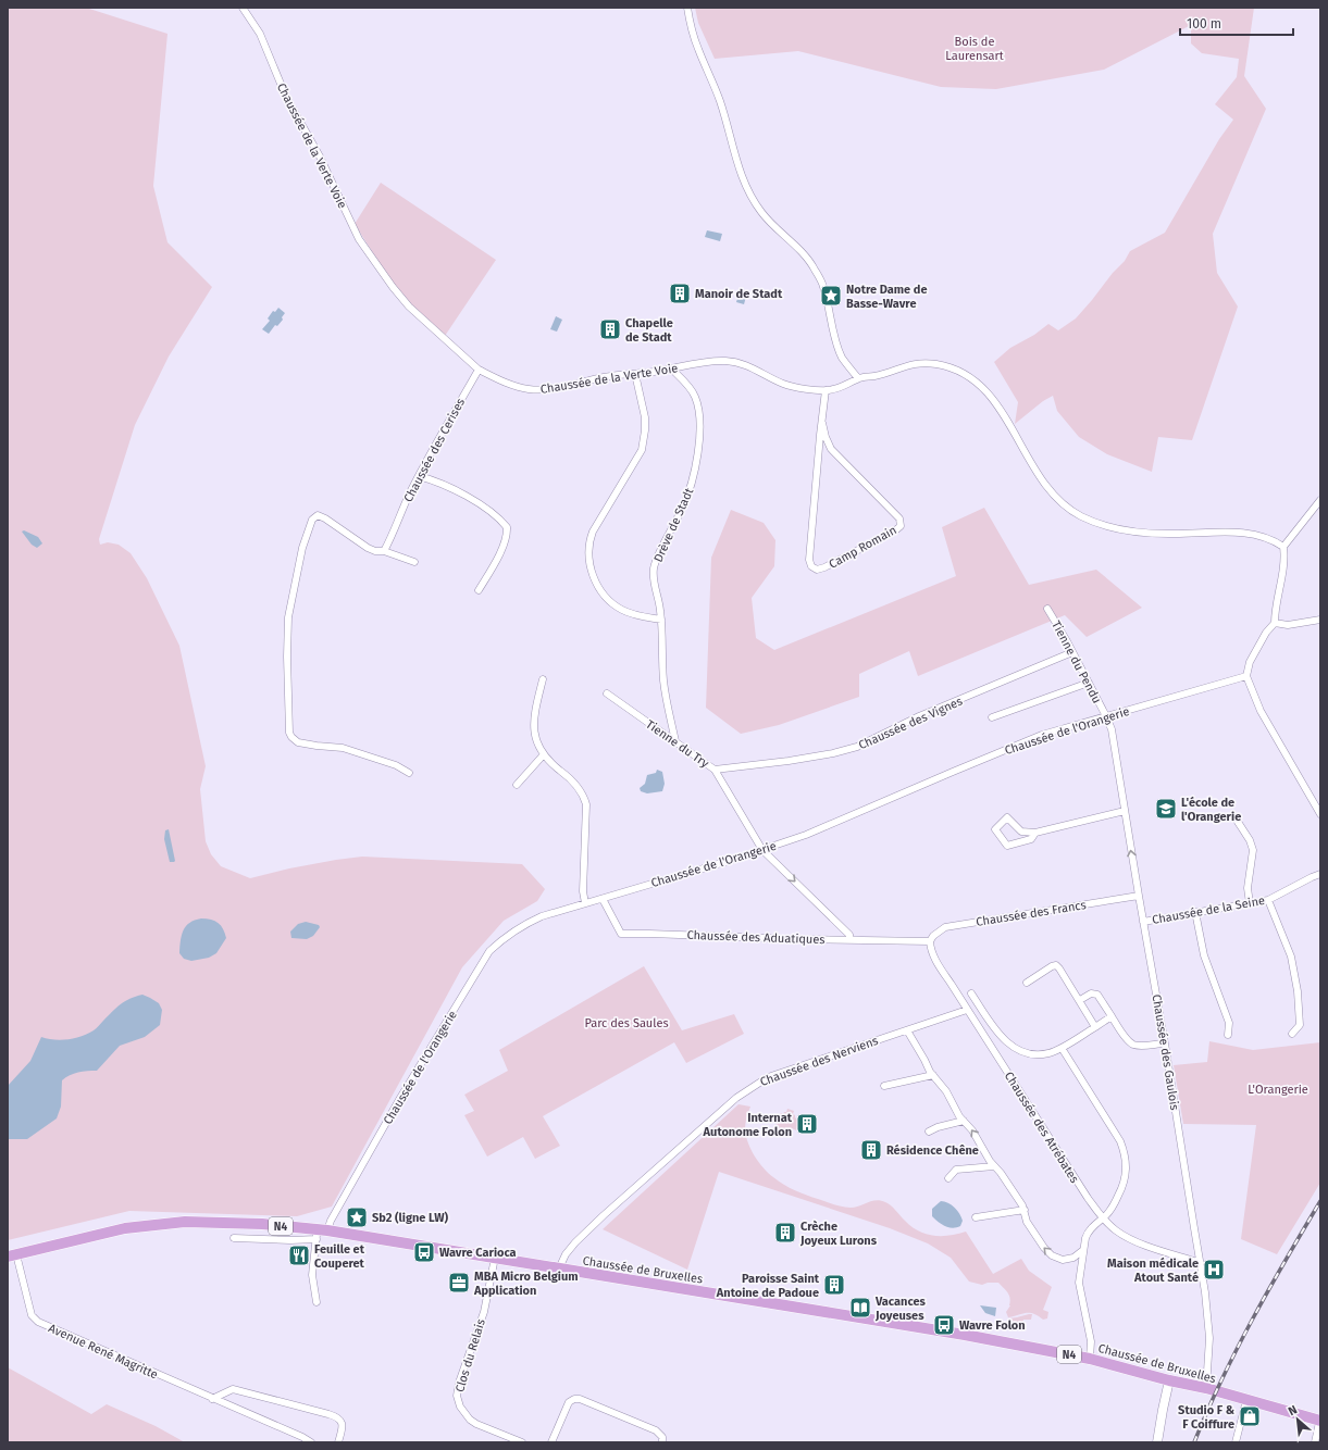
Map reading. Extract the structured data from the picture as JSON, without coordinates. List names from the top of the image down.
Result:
{
  "streets": {
    "main road": ["N4", "Chaussée de Bruxelles"],
    "street": [
      "Chaussée de la Verte Voie",
      "Chaussée des Cerises",
      "Drève de Stadt",
      "Camp Romain",
      "Tienne du Pendu",
      "Chaussée des Vignes",
      "Chaussée de l'Orangerie",
      "Tienne du Try",
      "Chaussée de la Seine",
      "Chaussée des Francs",
      "Chaussée des Aduatiques",
      "Chaussée des Gaulois",
      "Chaussée des Nerviens",
      "Chaussée des Atrébates",
      "Avenue René Magritte",
      "Clos du Relais"
    ]
  },
  "crossings": [
    ["Chaussée de la Verte Voie", "Chaussée des Cerises"],
    ["Chaussée de la Verte Voie", "Drève de Stadt"],
    ["Chaussée de la Verte Voie", "Camp Romain"],
    ["Drève de Stadt", "Tienne du Try"],
    ["Tienne du Pendu", "Chaussée des Vignes"],
    ["Tienne du Pendu", "Chaussée de l'Orangerie"],
    ["Tienne du Pendu", "Chaussée des Gaulois"],
    ["Chaussée des Vignes", "Tienne du Try"],
    ["Chaussée de l'Orangerie", "Tienne du Try"],
    ["Chaussée de l'Orangerie", "Chaussée des Aduatiques"],
    ["Chaussée de l'Orangerie", "Chaussée des Gaulois"],
    ["Chaussée de l'Orangerie", "Chaussée de Bruxelles"],
    ["Tienne du Try", "Chaussée des Aduatiques"],
    ["Chaussée de la Seine", "Chaussée des Gaulois"],
    ["Chaussée des Francs", "Chaussée des Aduatiques"],
    ["Chaussée des Francs", "Chaussée des Gaulois"],
    ["Chaussée des Francs", "Chaussée des Atrébates"],
    ["Chaussée des Aduatiques", "Chaussée des Atrébates"],
    ["Chaussée des Gaulois", "Chaussée des Atrébates"],
    ["Chaussée des Gaulois", "Chaussée de Bruxelles"],
    ["Chaussée des Nerviens", "Chaussée des Atrébates"],
    ["Chaussée des Nerviens", "Chaussée de Bruxelles"],
    ["Chaussée de Bruxelles", "Avenue René Magritte"],
    ["Chaussée de Bruxelles", "Clos du Relais"]
  ],
  "one_way": ["Tienne du Try"],
  "parks": ["Bois de Laurensart", "Parc des Saules", "L'Orangerie"],
  "places": {
    "building": [
      "Manoir de Stadt",
      "Chapelle de Stadt",
      "Internat Autonome Folon",
      "Résidence Chêne",
      "Crèche Joyeux Lurons",
      "Paroisse Saint Antoine de Padoue"
    ],
    "place": ["Notre Dame de Basse-Wavre", "Sb2 (ligne LW)"],
    "school or university": ["L'école de l'Orangerie"],
    "bus stop": ["Wavre Carioca", "Wavre Folon"],
    "restaurant": ["Feuille et Couperet"],
    "hospital": ["Maison médicale Atout Santé"],
    "office": ["MBA Micro Belgium Application"],
    "library": ["Vacances Joyeuses"],
    "shop": ["Studio F & F Coiffure"]
  },
  "scale_bar": "100 m",
  "north": "top left"
}
